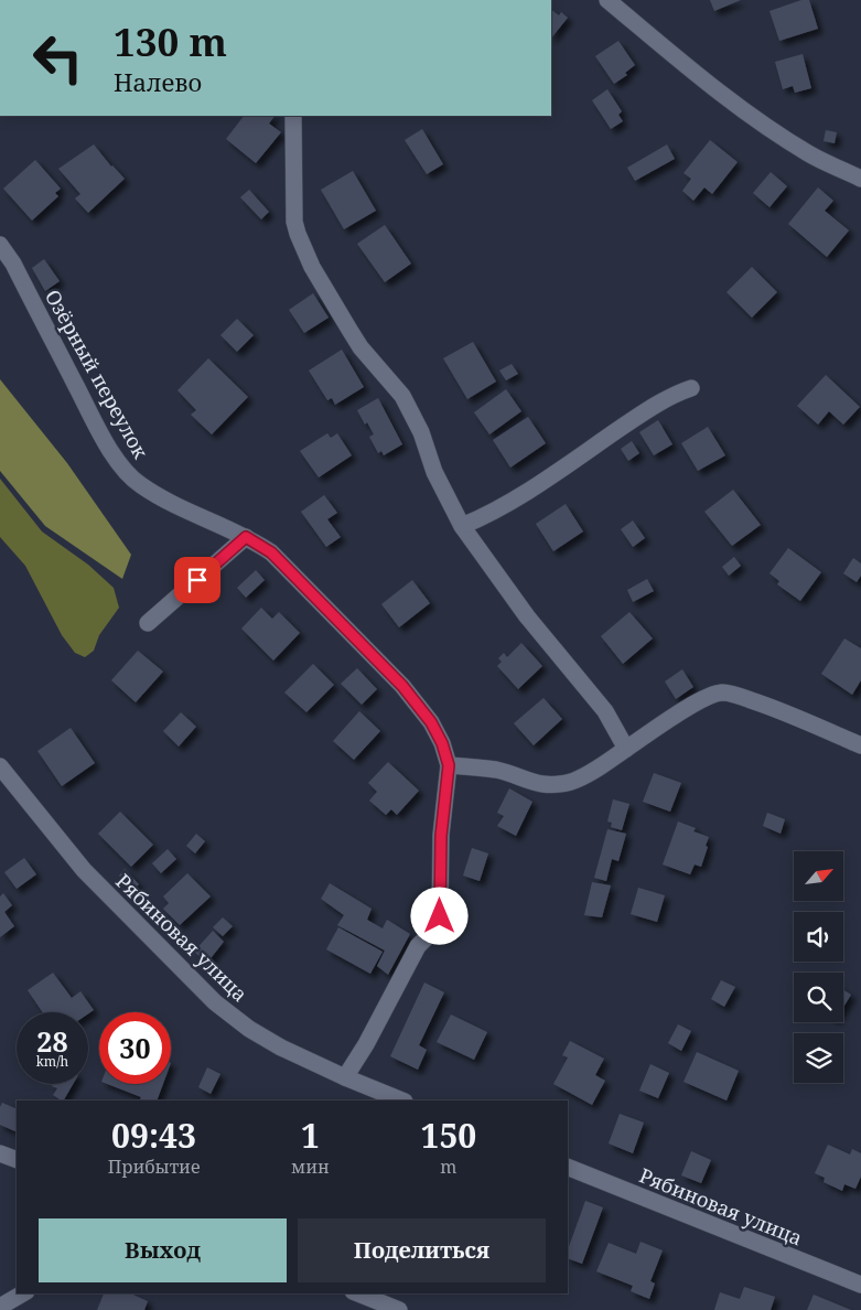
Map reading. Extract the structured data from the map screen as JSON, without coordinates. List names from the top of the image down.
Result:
{
  "streets": {
    "street": ["Озёрный переулок", "Рябиновая улица"]
  },
  "crossings": [
    ["Озёрный переулок", "Рябиновая улица"]
  ],
  "north": "top right",
  "page": {
    "turn": ["130 m", "Налево"],
    "speed": "28 km/h",
    "limit": "30",
    "eta": [
      "09:43",
      "Прибытие",
      "1",
      "мин",
      "150",
      "m"
    ],
    "buttons": ["Выход", "Поделиться"]
  }
}
